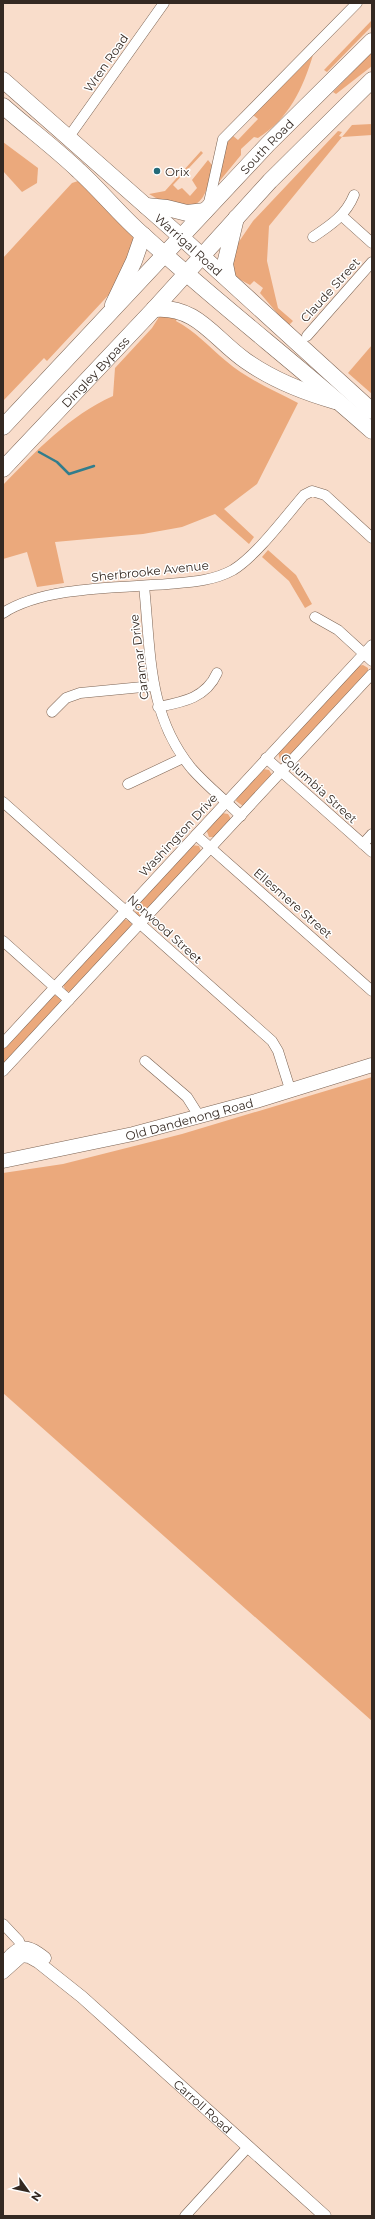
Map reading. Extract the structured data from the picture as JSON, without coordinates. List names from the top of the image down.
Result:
{
  "streets": {
    "highway": ["South Road", "Warrigal Road", "Dingley Bypass"],
    "main road": ["Old Dandenong Road"],
    "street": [
      "Wren Road",
      "Claude Street",
      "Sherbrooke Avenue",
      "Caramar Drive",
      "Columbia Street",
      "Washington Drive",
      "Ellesmere Street",
      "Norwood Street",
      "Carroll Road"
    ]
  },
  "crossings": [
    ["Wren Road", "Warrigal Road"],
    ["South Road", "Warrigal Road"],
    ["Warrigal Road", "Dingley Bypass"],
    ["Sherbrooke Avenue", "Caramar Drive"],
    ["Caramar Drive", "Washington Drive"],
    ["Columbia Street", "Washington Drive"],
    ["Washington Drive", "Ellesmere Street"],
    ["Washington Drive", "Norwood Street"],
    ["Norwood Street", "Old Dandenong Road"]
  ],
  "places": ["Orix"],
  "north": "bottom right"
}
